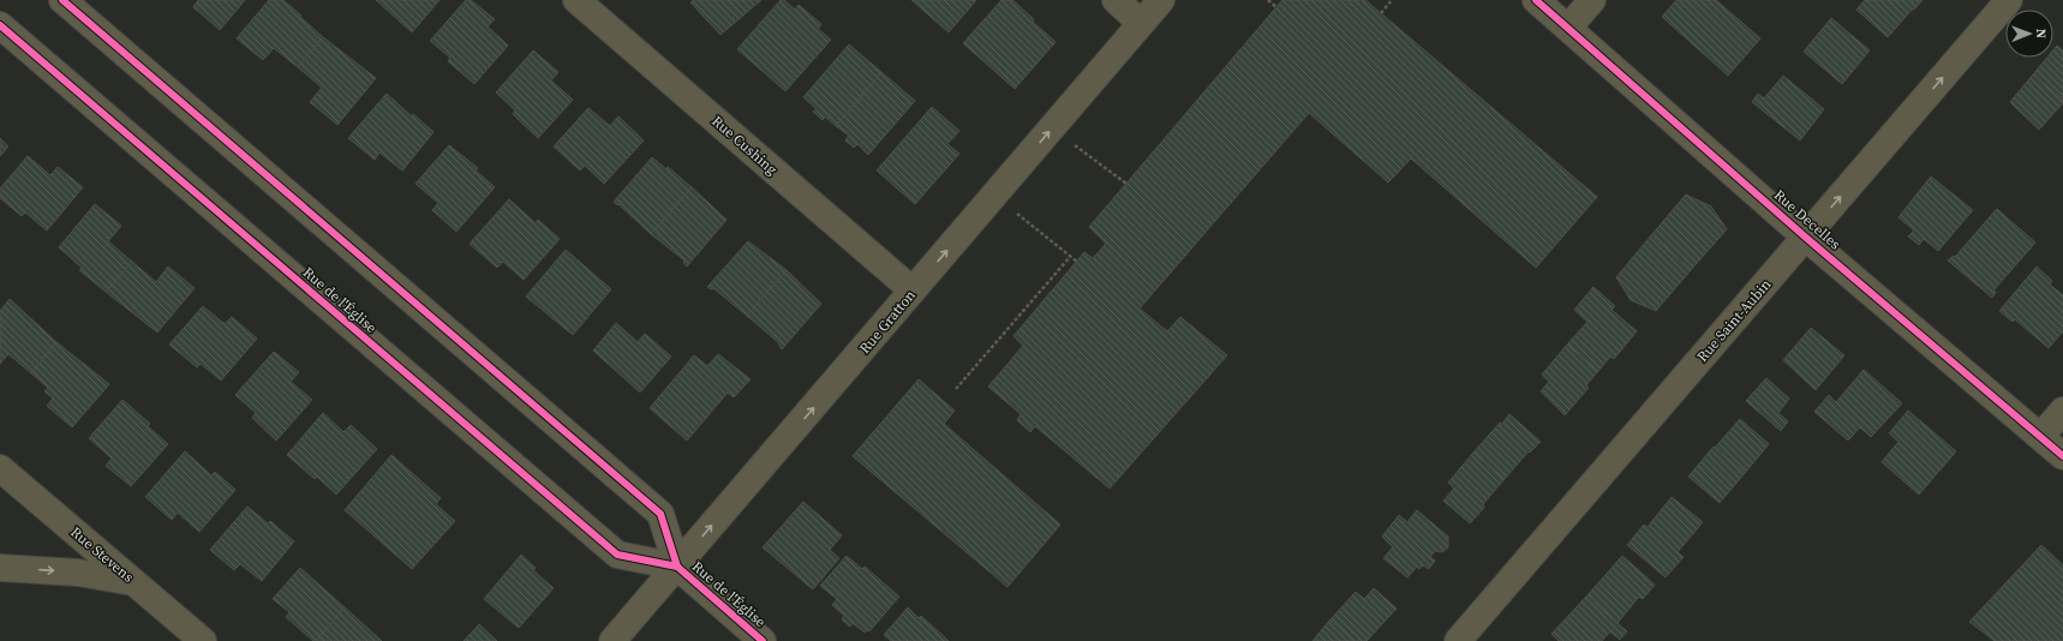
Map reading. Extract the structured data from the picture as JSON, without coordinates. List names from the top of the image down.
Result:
{
  "streets": {
    "street": [
      "Rue Cushing",
      "Rue Decelles",
      "Rue de l'Église",
      "Rue Saint-Aubin",
      "Rue Gratton",
      "Rue Stevens"
    ]
  },
  "crossings": [
    ["Rue Cushing", "Rue Gratton"],
    ["Rue Decelles", "Rue Saint-Aubin"],
    ["Rue de l'Église", "Rue Gratton"]
  ],
  "one_way": ["Rue Saint-Aubin", "Rue Gratton"],
  "north": "right"
}
